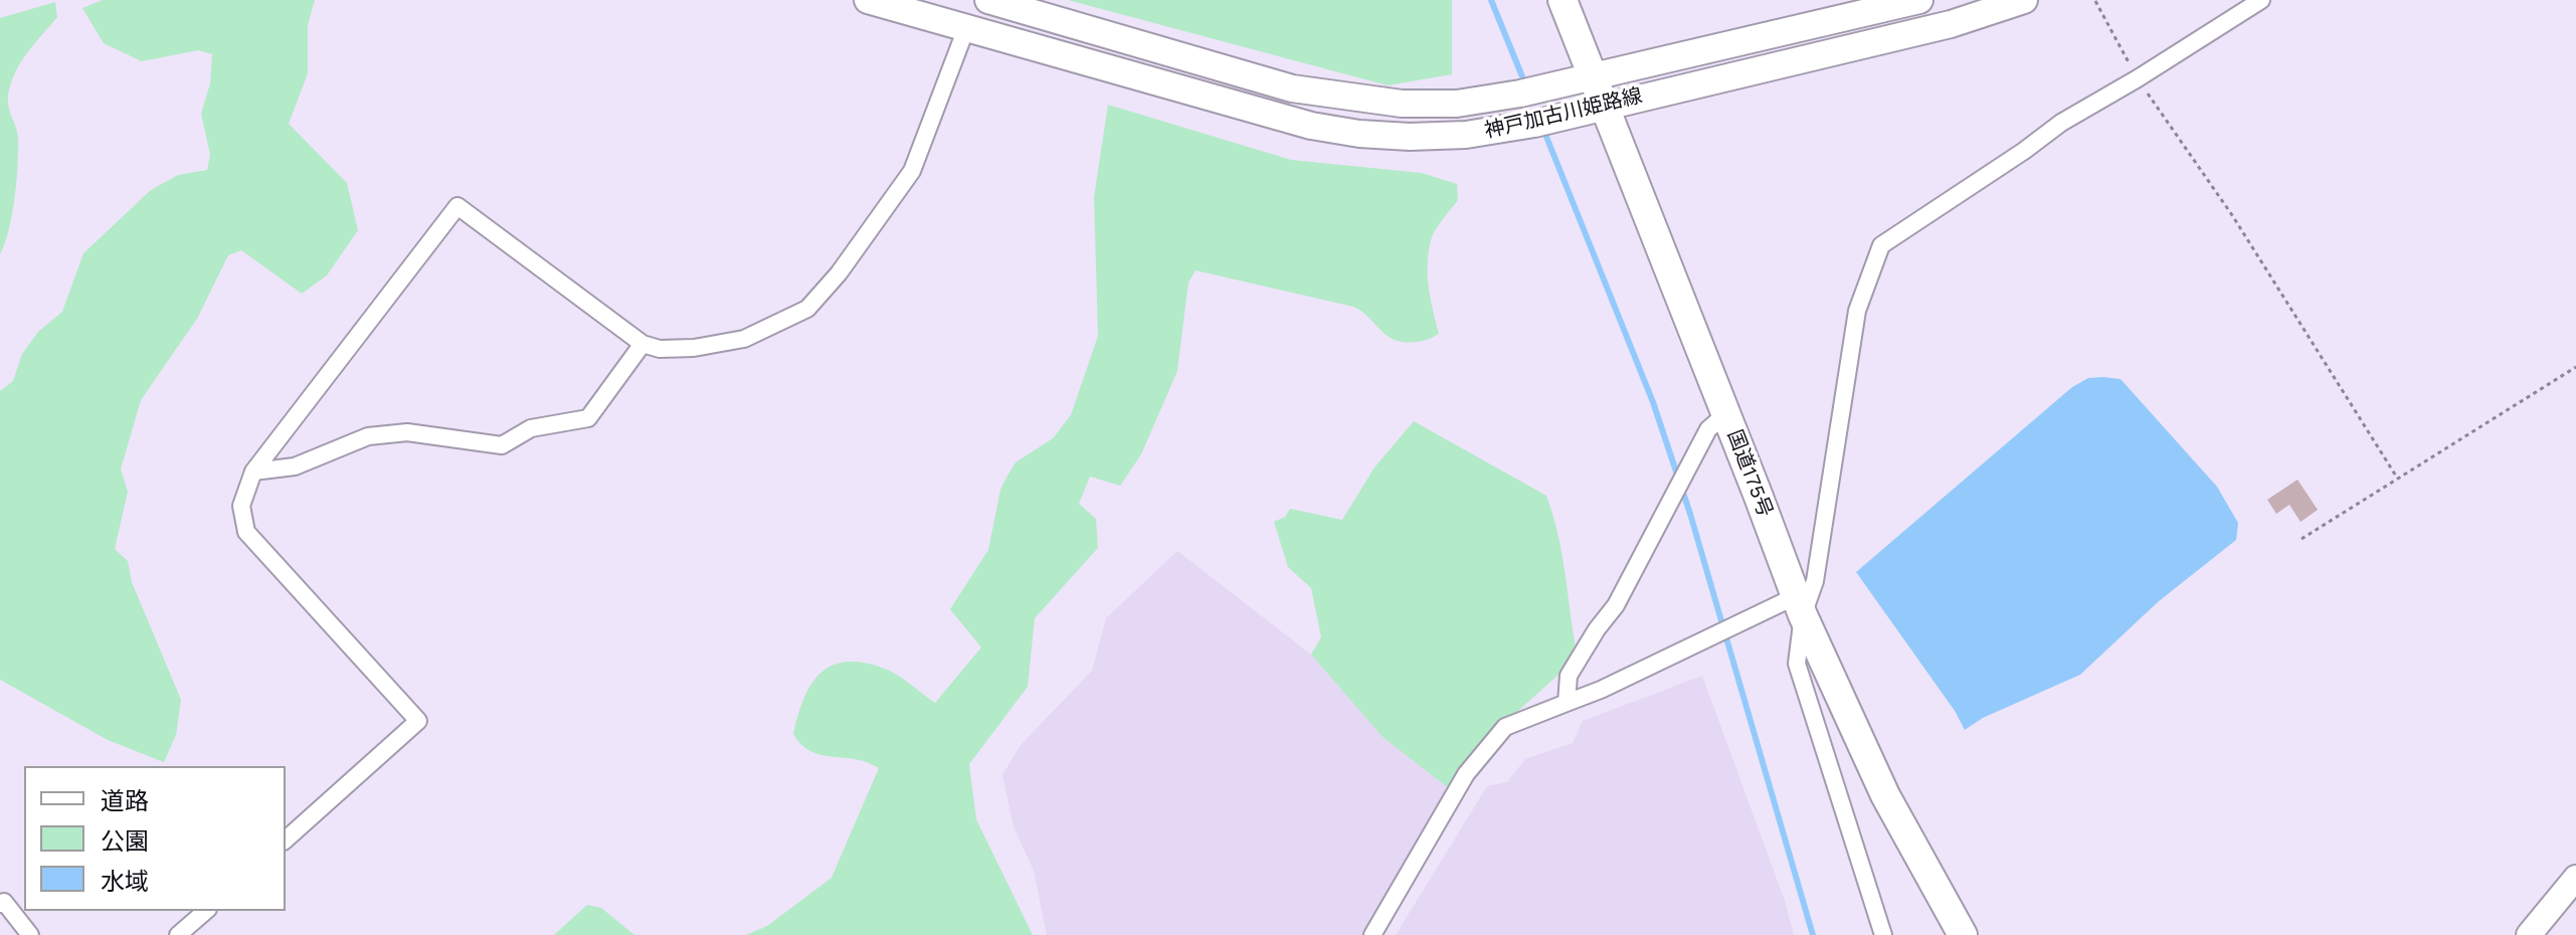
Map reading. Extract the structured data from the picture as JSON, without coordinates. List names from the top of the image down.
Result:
{
  "streets": {
    "highway": ["国道175号"],
    "main road": ["神戸加古川姫路線"]
  },
  "crossings": [
    ["神戸加古川姫路線", "国道175号"]
  ],
  "legend": ["道路", "公園", "水域"]
}
